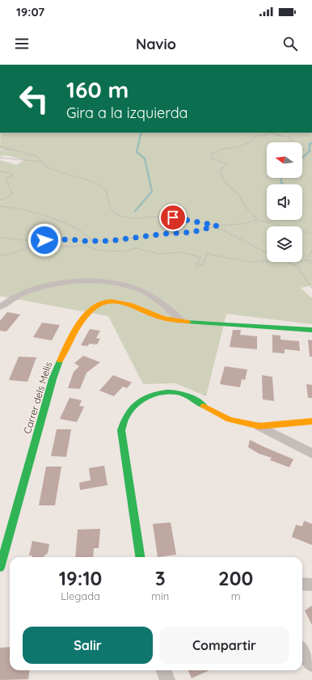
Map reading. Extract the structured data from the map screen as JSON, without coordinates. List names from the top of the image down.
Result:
{
  "streets": {
    "street": ["Carrer dels Melis"]
  },
  "north": "left",
  "page": {
    "status": "19:07",
    "header": "Navio",
    "turn": ["160 m", "Gira a la izquierda"],
    "eta": [
      "19:10",
      "Llegada",
      "3",
      "min",
      "200",
      "m"
    ],
    "buttons": ["Salir", "Compartir"]
  }
}
